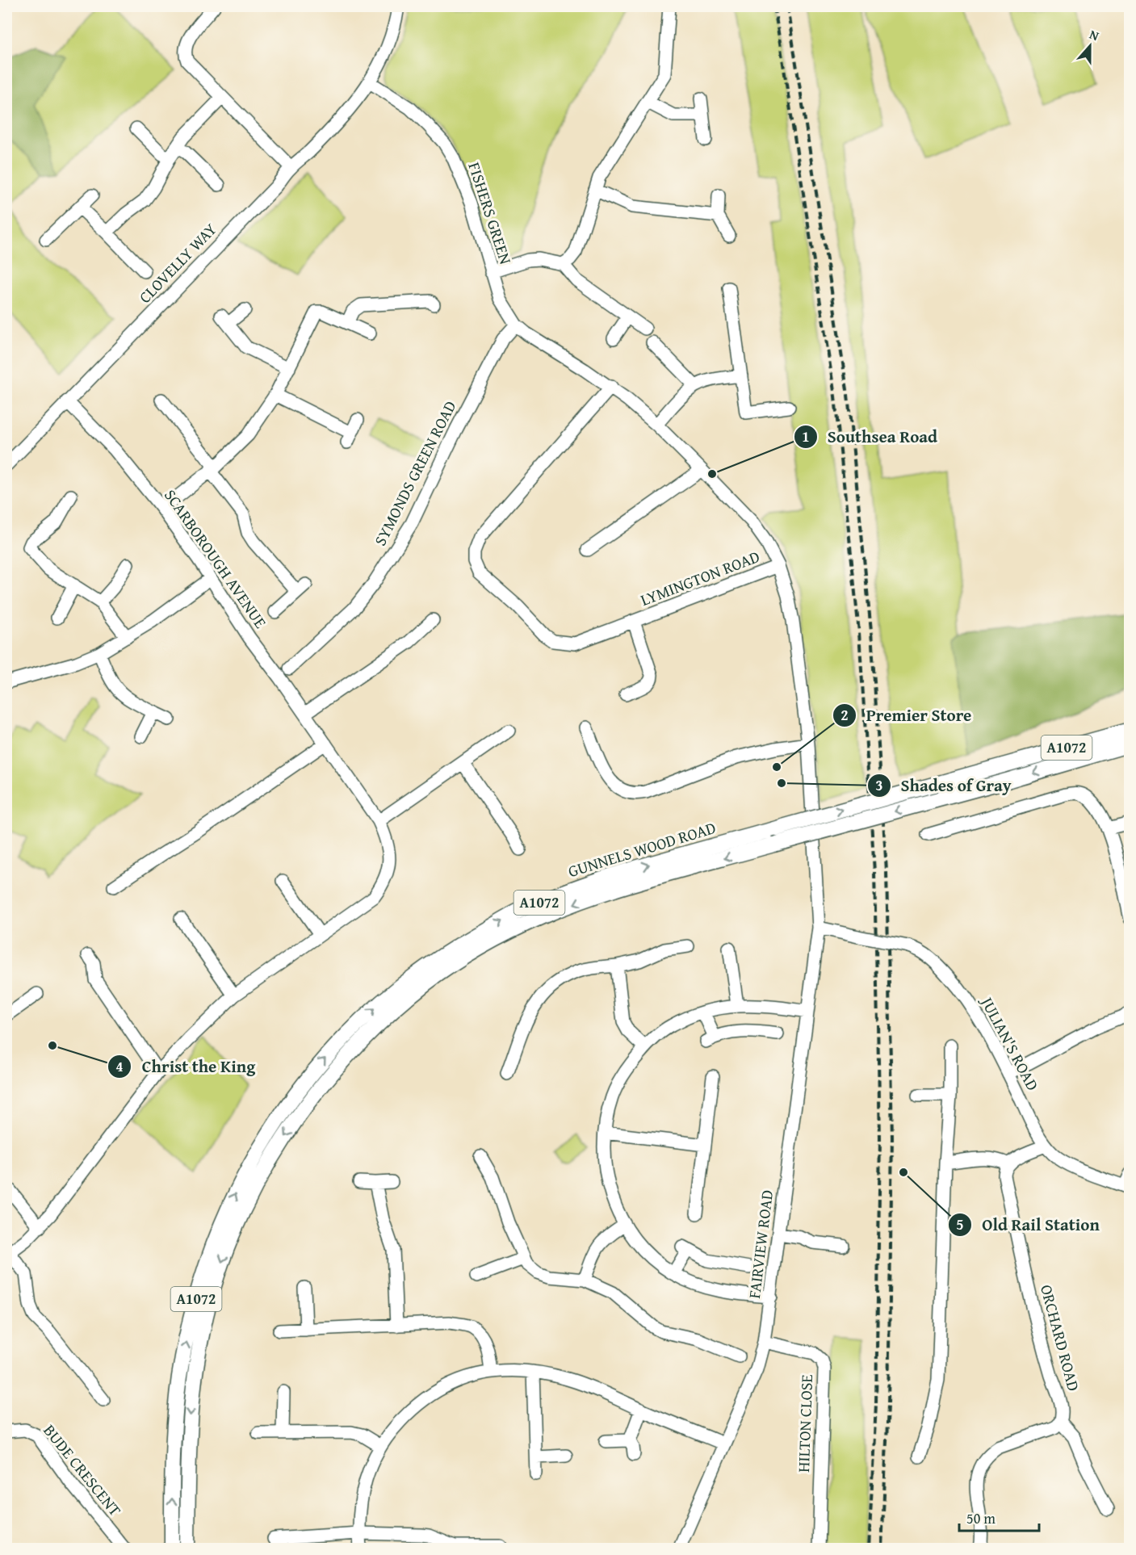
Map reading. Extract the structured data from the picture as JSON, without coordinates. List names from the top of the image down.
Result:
{
  "streets": {
    "main road": ["A1072", "GUNNELS WOOD ROAD"],
    "street": [
      "FISHERS GREEN",
      "CLOVELLY WAY",
      "SYMONDS GREEN ROAD",
      "SCARBOROUGH AVENUE",
      "LYMINGTON ROAD",
      "JULIAN'S ROAD",
      "FAIRVIEW ROAD",
      "ORCHARD ROAD",
      "HILTON CLOSE",
      "BUDE CRESCENT"
    ]
  },
  "crossings": [
    ["FISHERS GREEN", "CLOVELLY WAY"],
    ["FISHERS GREEN", "SYMONDS GREEN ROAD"],
    ["FISHERS GREEN", "FAIRVIEW ROAD"],
    ["CLOVELLY WAY", "SCARBOROUGH AVENUE"],
    ["SYMONDS GREEN ROAD", "FAIRVIEW ROAD"],
    ["LYMINGTON ROAD", "FAIRVIEW ROAD"],
    ["JULIAN'S ROAD", "FAIRVIEW ROAD"],
    ["FAIRVIEW ROAD", "HILTON CLOSE"]
  ],
  "places": [
    "Southsea Road",
    "Premier Store",
    "Shades of Gray",
    "Christ the King",
    "Old Rail Station"
  ],
  "scale_bar": "50 m",
  "north": "top"
}
